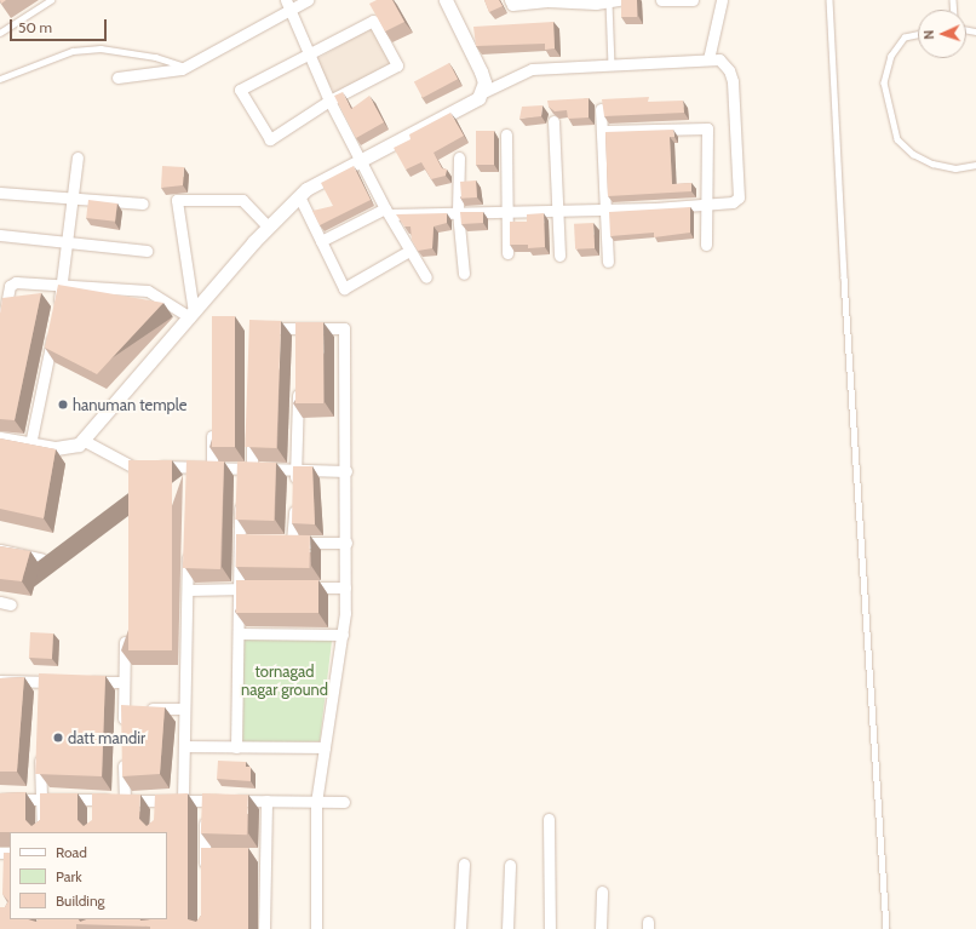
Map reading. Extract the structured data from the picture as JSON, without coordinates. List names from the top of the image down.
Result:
{
  "parks": ["tornagad nagar ground"],
  "places": ["hanuman temple", "datt mandir"],
  "legend": ["Road", "Park", "Building"],
  "scale_bar": "50 m",
  "north": "left"
}
